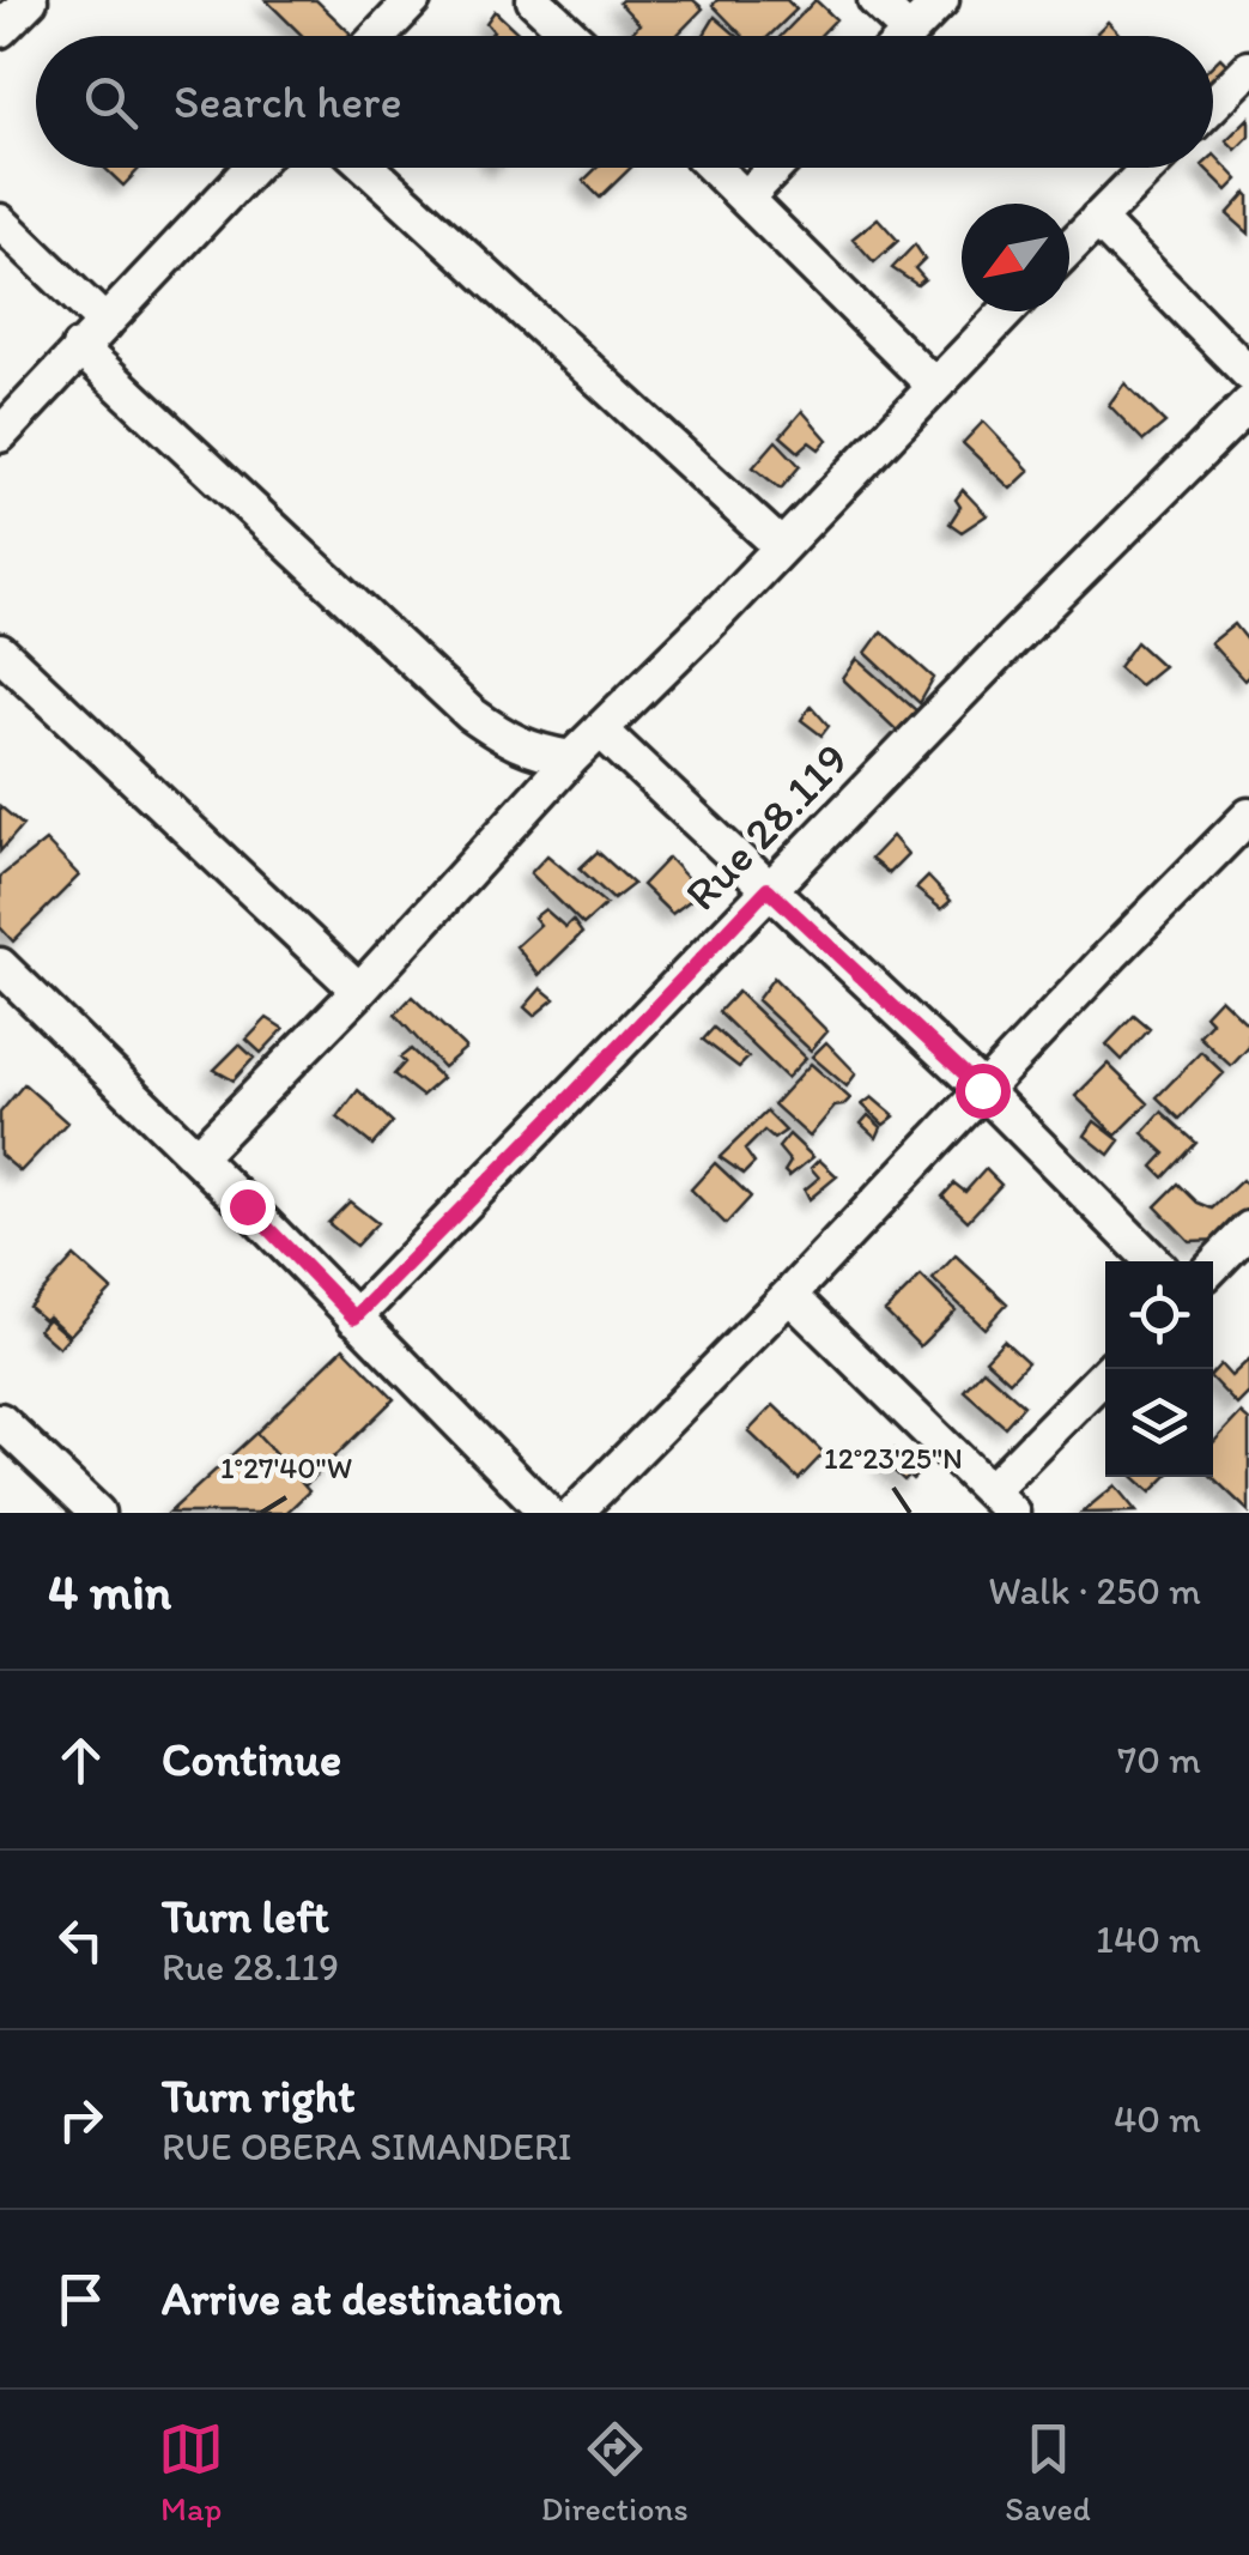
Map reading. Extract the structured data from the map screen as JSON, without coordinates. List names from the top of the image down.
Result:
{
  "streets": {
    "street": ["Rue 28.119"]
  },
  "north": "bottom left",
  "page": {
    "search": "Search here",
    "heading": ["4 min", "Walk · 250 m"],
    "list": [
      ["Continue", "70 m"],
      ["Turn left", "Rue 28.119", "140 m"],
      ["Turn right", "RUE OBERA SIMANDERI", "40 m"],
      "Arrive at destination"
    ],
    "nav": ["Map", "Directions", "Saved"]
  },
  "coordinates": ["12°23'25\"N", "1°27'40\"W"]
}
